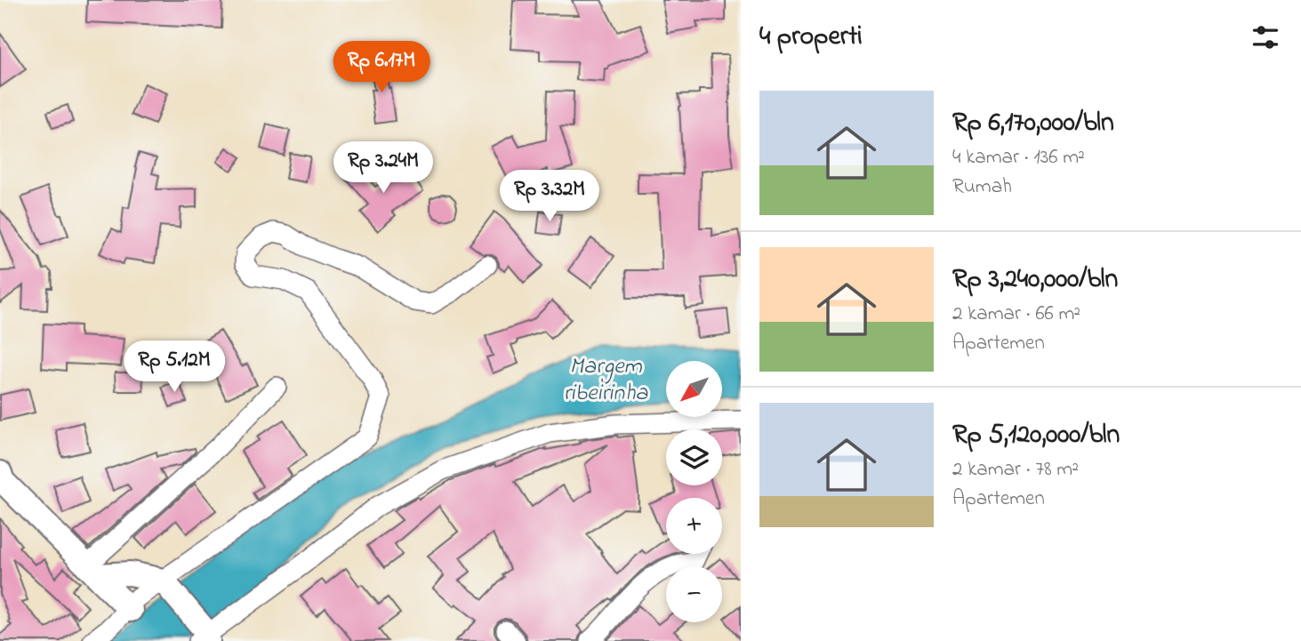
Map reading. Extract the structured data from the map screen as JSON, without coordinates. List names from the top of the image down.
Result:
{
  "water": ["Margem ribeirinha"],
  "north": "bottom left",
  "page": {
    "heading": "4 properti",
    "price": [
      "Rp 6.17M",
      "Rp 3.24M",
      "Rp 3.32M",
      "Rp 5.12M"
    ],
    "list": [
      {
        "name": "Rp 6,170,000/bln",
        "note": "4 kamar · 136 m² · Rumah"
      },
      {
        "name": "Rp 3,240,000/bln",
        "note": "2 kamar · 66 m² · Apartemen"
      },
      {
        "name": "Rp 5,120,000/bln",
        "note": "2 kamar · 78 m² · Apartemen"
      }
    ],
    "map_buttons": ["+", "−"]
  }
}
